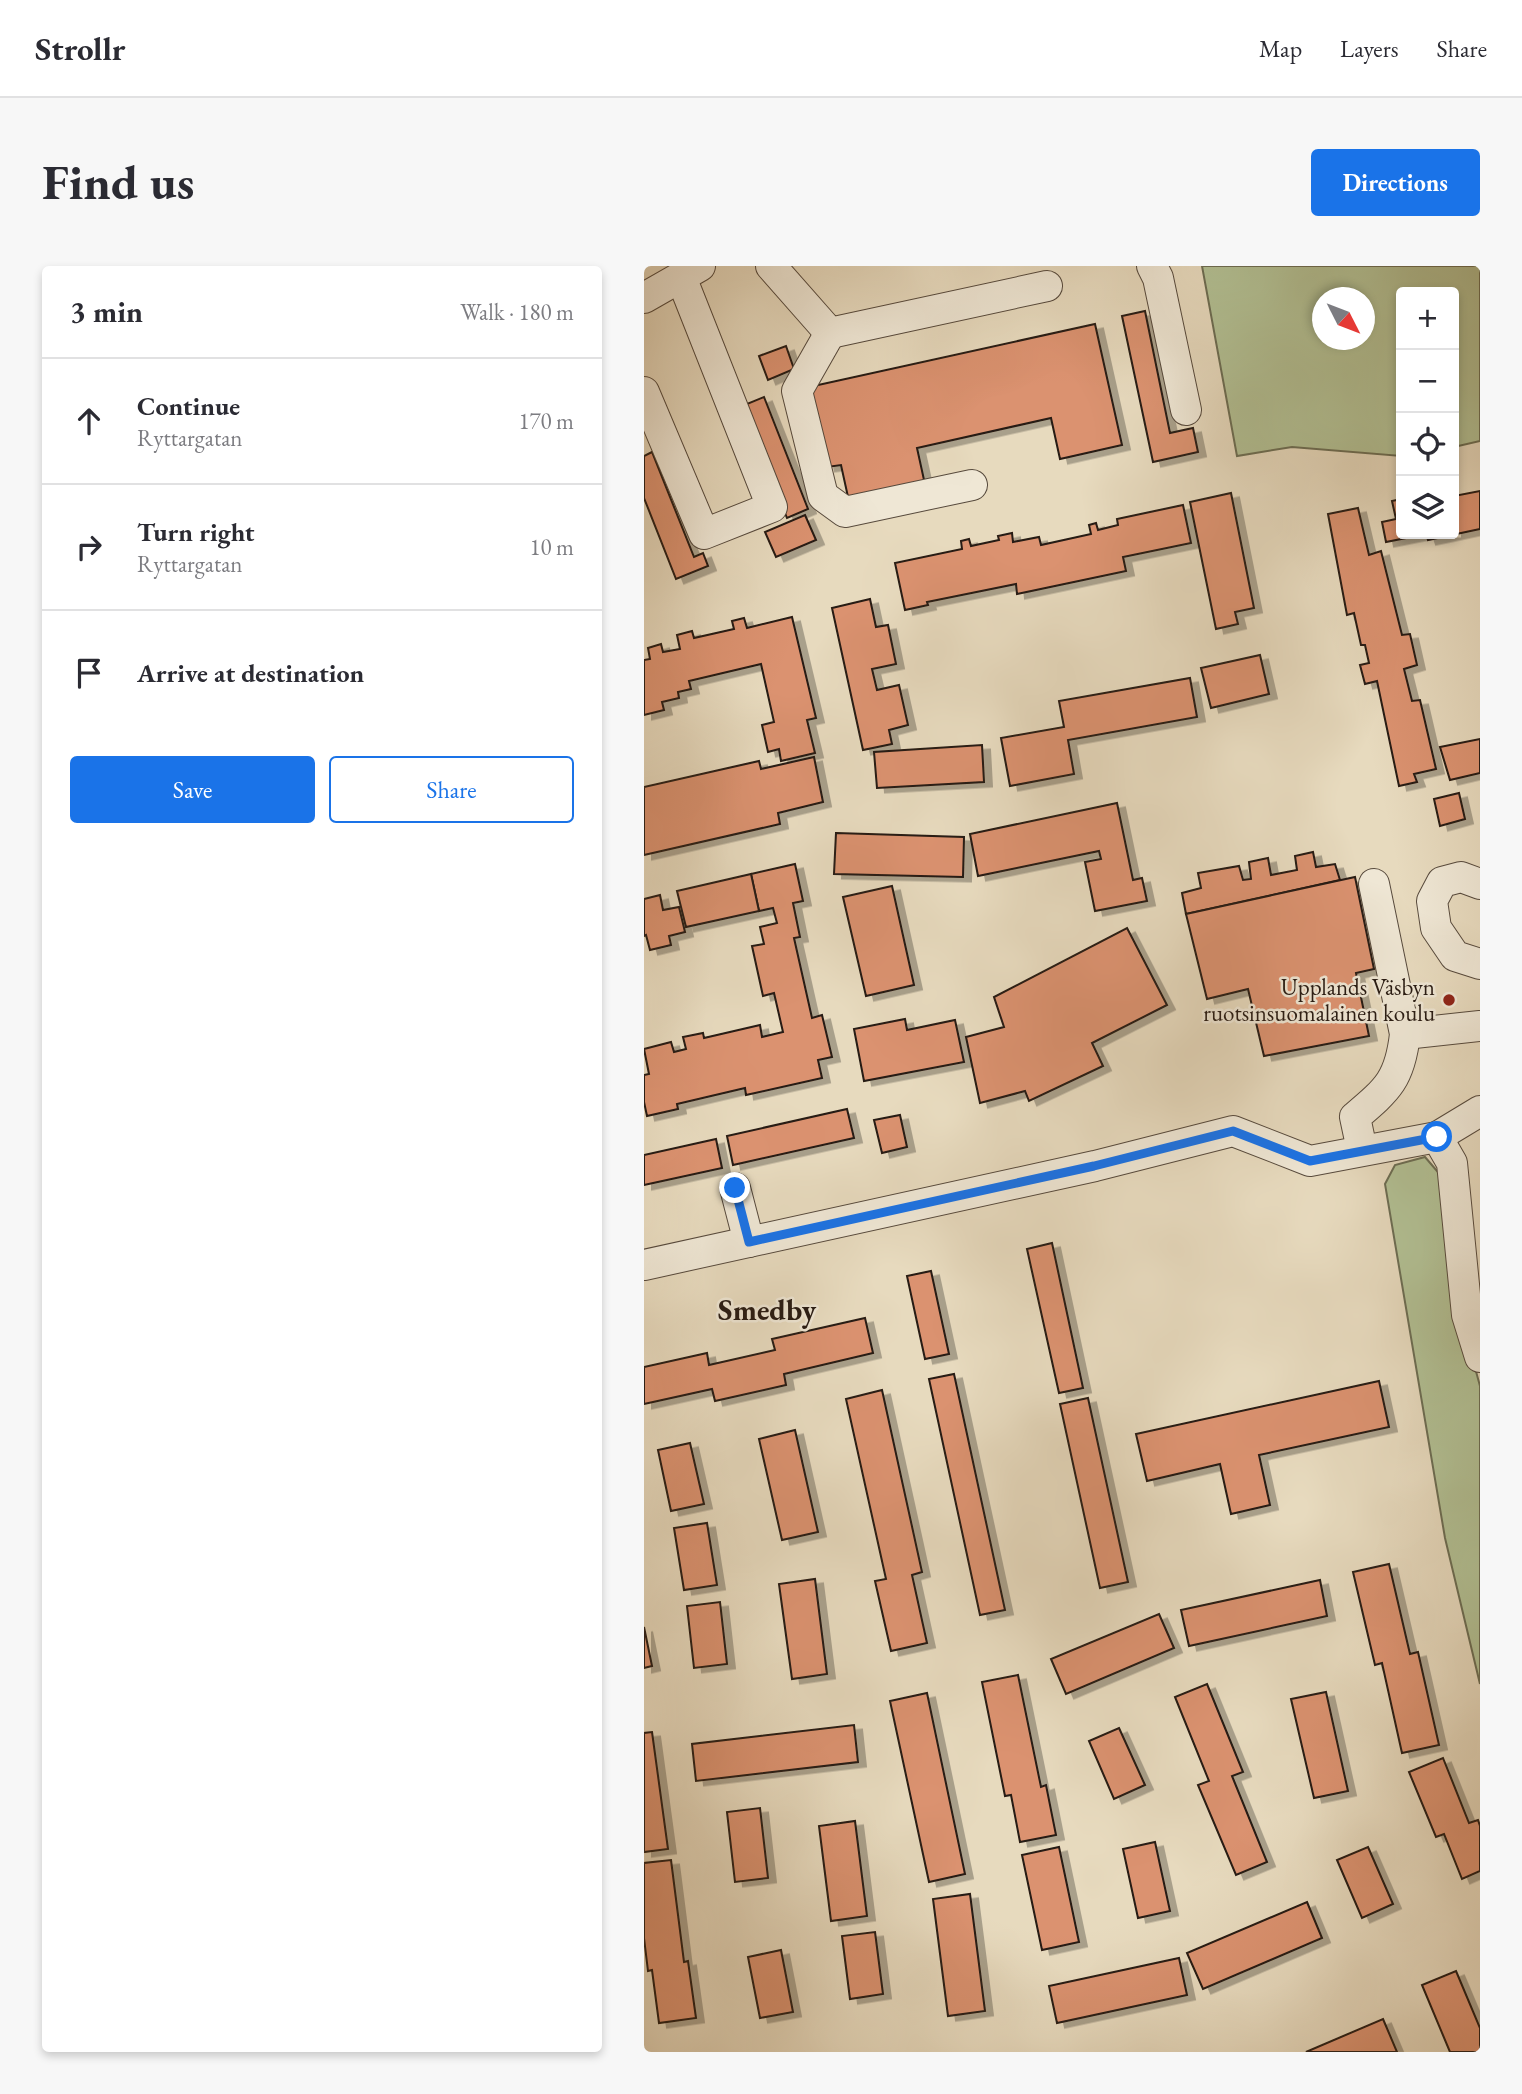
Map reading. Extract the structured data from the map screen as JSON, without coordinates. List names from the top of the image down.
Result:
{
  "districts": ["Smedby"],
  "places": ["Upplands Väsbyn ruotsinsuomalainen koulu"],
  "north": "bottom right",
  "page": {
    "header": "Strollr",
    "nav": ["Map", "Layers", "Share"],
    "buttons": [
      "Directions",
      ["Save", "Share"]
    ],
    "title": "Find us",
    "heading": ["3 min", "Walk · 180 m"],
    "map_buttons": ["+", "−"],
    "list": [
      ["Continue", "Ryttargatan", "170 m"],
      ["Turn right", "Ryttargatan", "10 m"],
      "Arrive at destination"
    ]
  }
}
